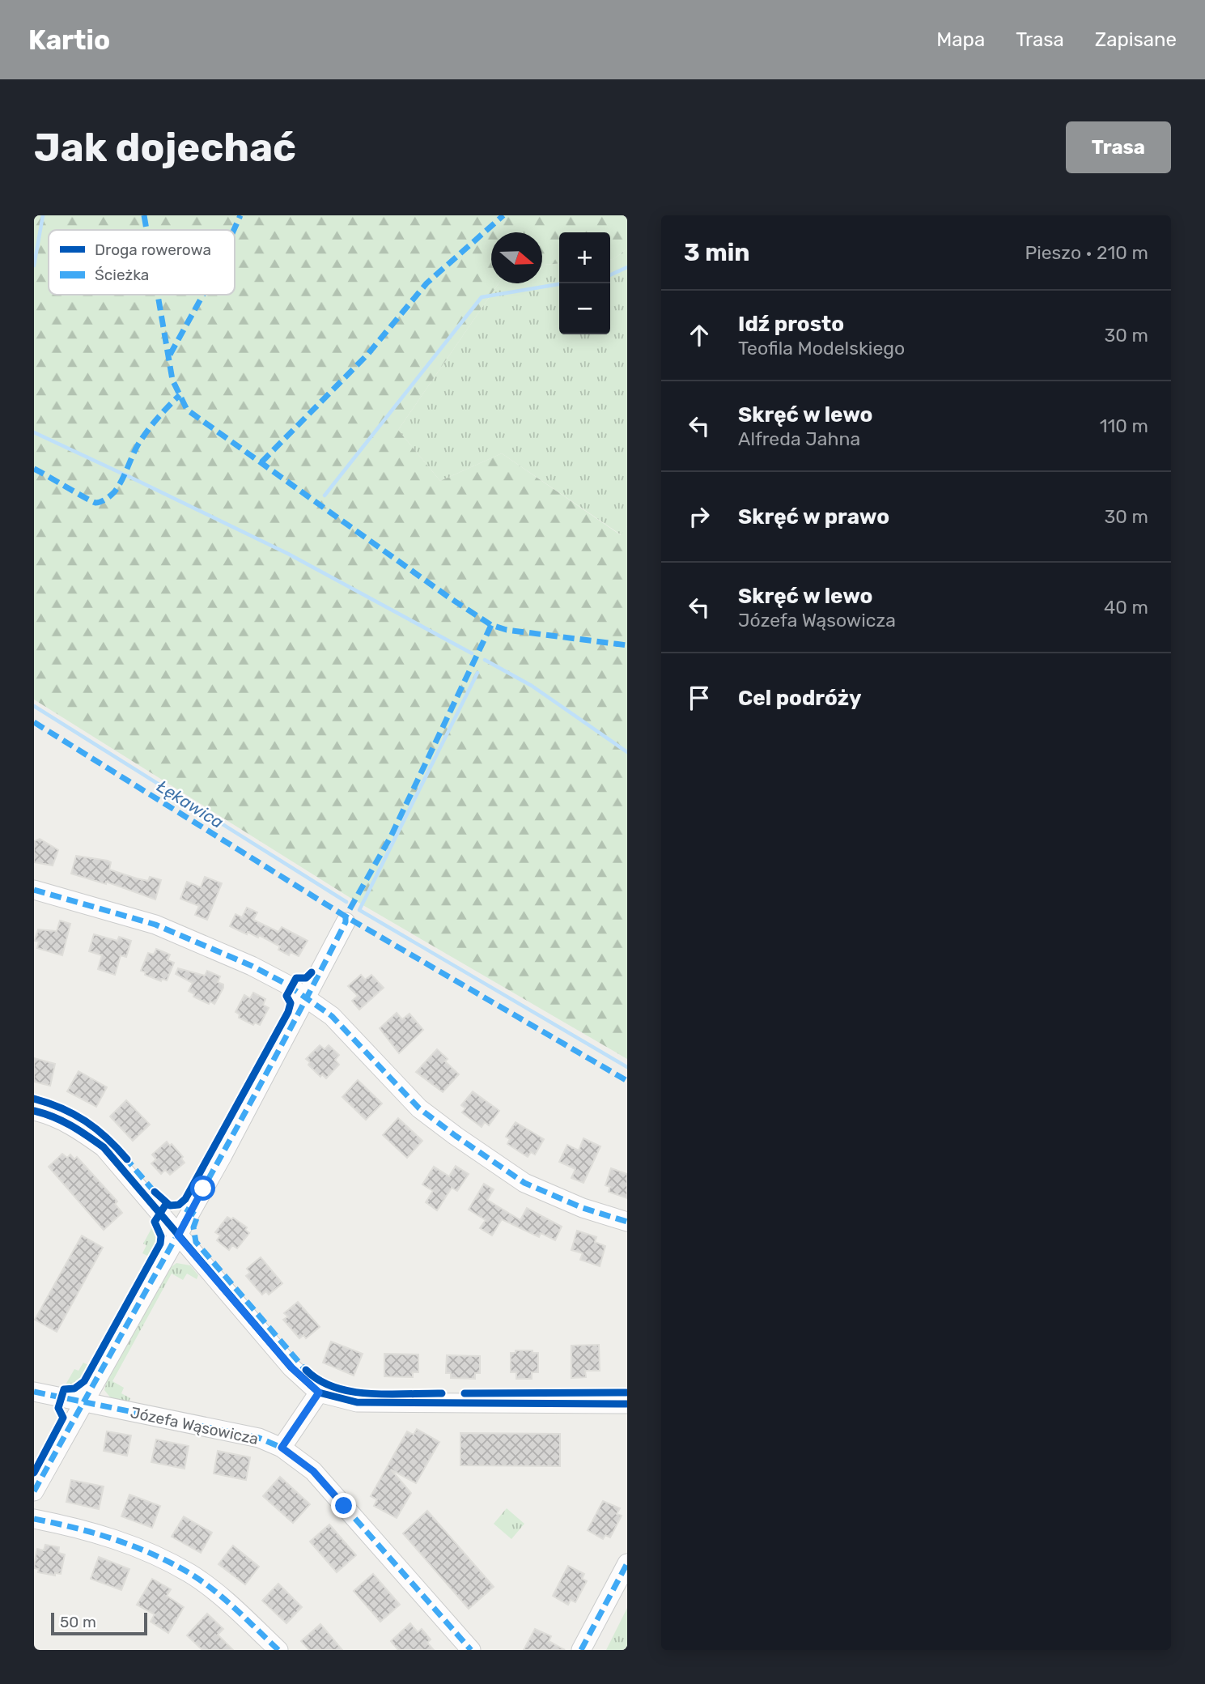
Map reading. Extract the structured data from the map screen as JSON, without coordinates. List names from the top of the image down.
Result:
{
  "streets": {
    "street": ["Józefa Wąsowicza"]
  },
  "water": ["Łękawica"],
  "legend": ["Droga rowerowa", "Ścieżka"],
  "scale_bar": "50 m",
  "north": "right",
  "page": {
    "header": "Kartio",
    "nav": ["Mapa", "Trasa", "Zapisane"],
    "buttons": "Trasa",
    "title": "Jak dojechać",
    "heading": ["3 min", "Pieszo · 210 m"],
    "map_buttons": ["+", "−"],
    "list": [
      ["Idź prosto", "Teofila Modelskiego", "30 m"],
      ["Skręć w lewo", "Alfreda Jahna", "110 m"],
      ["Skręć w prawo", "30 m"],
      ["Skręć w lewo", "Józefa Wąsowicza", "40 m"],
      "Cel podróży"
    ],
    "scale": "50 m"
  }
}
